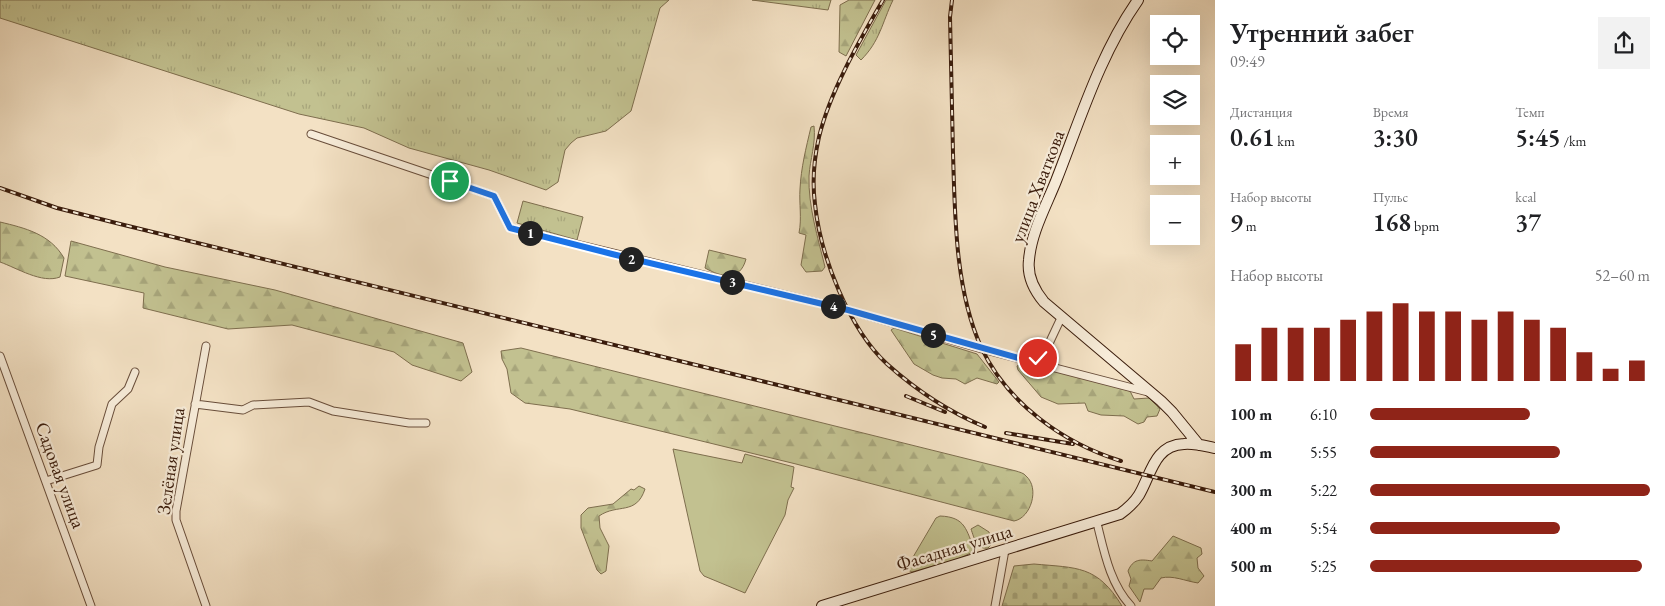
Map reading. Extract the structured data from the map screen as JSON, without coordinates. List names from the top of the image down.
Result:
{
  "streets": {
    "street": [
      "улица Хваткова",
      "Зелёная улица",
      "Садовая улица",
      "Фасадная улица"
    ]
  },
  "crossings": [
    ["улица Хваткова", "Фасадная улица"]
  ],
  "page": {
    "heading": ["Утренний забег", "09:49"],
    "map_buttons": ["+", "−"],
    "stats": [
      ["Дистанция", "0.61 km"],
      ["Время", "3:30"],
      ["Темп", "5:45 /km"],
      ["Набор высоты", "9 m"],
      ["Пульс", "168 bpm"],
      ["kcal", "37"]
    ],
    "pins": [
      "1",
      "2",
      "3",
      "4",
      "5"
    ],
    "chart": ["Набор высоты", "52–60 m"],
    "list": [
      {
        "name": "100 m",
        "note": "6:10"
      },
      {
        "name": "200 m",
        "note": "5:55"
      },
      {
        "name": "300 m",
        "note": "5:22"
      },
      {
        "name": "400 m",
        "note": "5:54"
      },
      {
        "name": "500 m",
        "note": "5:25"
      }
    ]
  }
}
